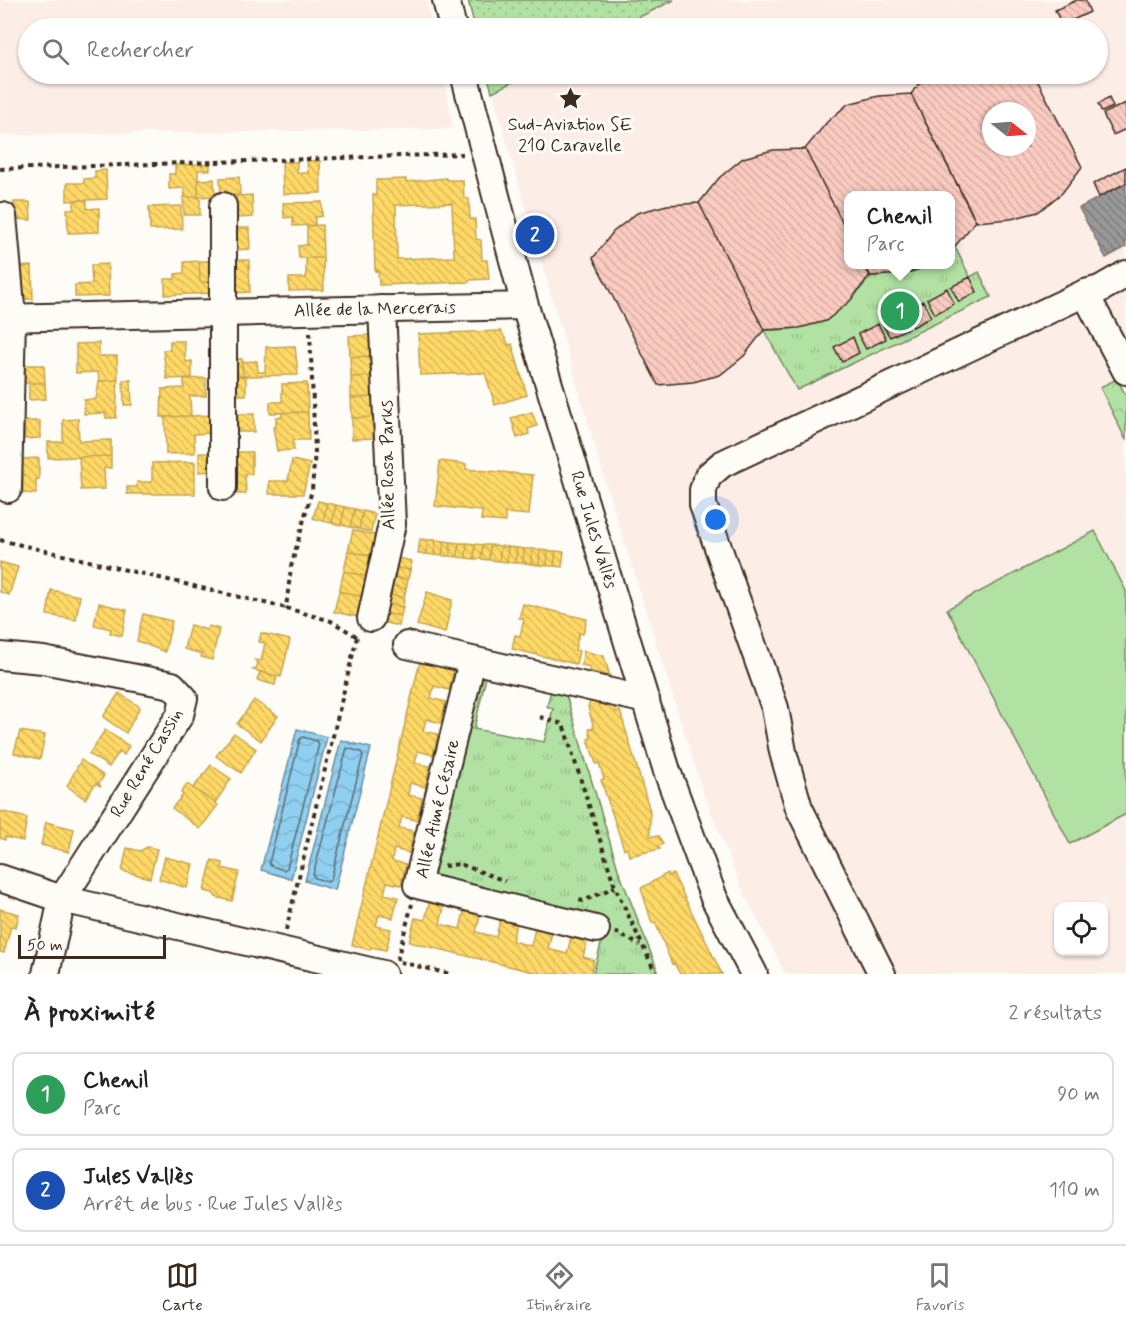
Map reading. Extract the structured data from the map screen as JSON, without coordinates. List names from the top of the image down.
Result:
{
  "streets": {
    "street": [
      "Allée de la Mercerais",
      "Allée Rosa Parks",
      "Rue Jules Vallès",
      "Rue René Cassin",
      "Allée Aimé Césaire"
    ]
  },
  "crossings": [
    ["Allée de la Mercerais", "Allée Rosa Parks"],
    ["Allée de la Mercerais", "Rue Jules Vallès"]
  ],
  "places": {
    "place": ["Sud-Aviation SE 210 Caravelle"]
  },
  "scale_bar": "50 m",
  "north": "right",
  "page": {
    "search": "Rechercher",
    "popup": ["Chenil", "Parc"],
    "pins": ["2", "1"],
    "scale": "50 m",
    "heading": ["À proximité", "2 résultats"],
    "list": [
      {
        "mark": "1",
        "name": "Chenil",
        "note": "Parc",
        "value": "90 m"
      },
      {
        "mark": "2",
        "name": "Jules Vallès",
        "note": "Arrêt de bus · Rue Jules Vallès",
        "value": "110 m"
      }
    ],
    "nav": ["Carte", "Itinéraire", "Favoris"]
  }
}
